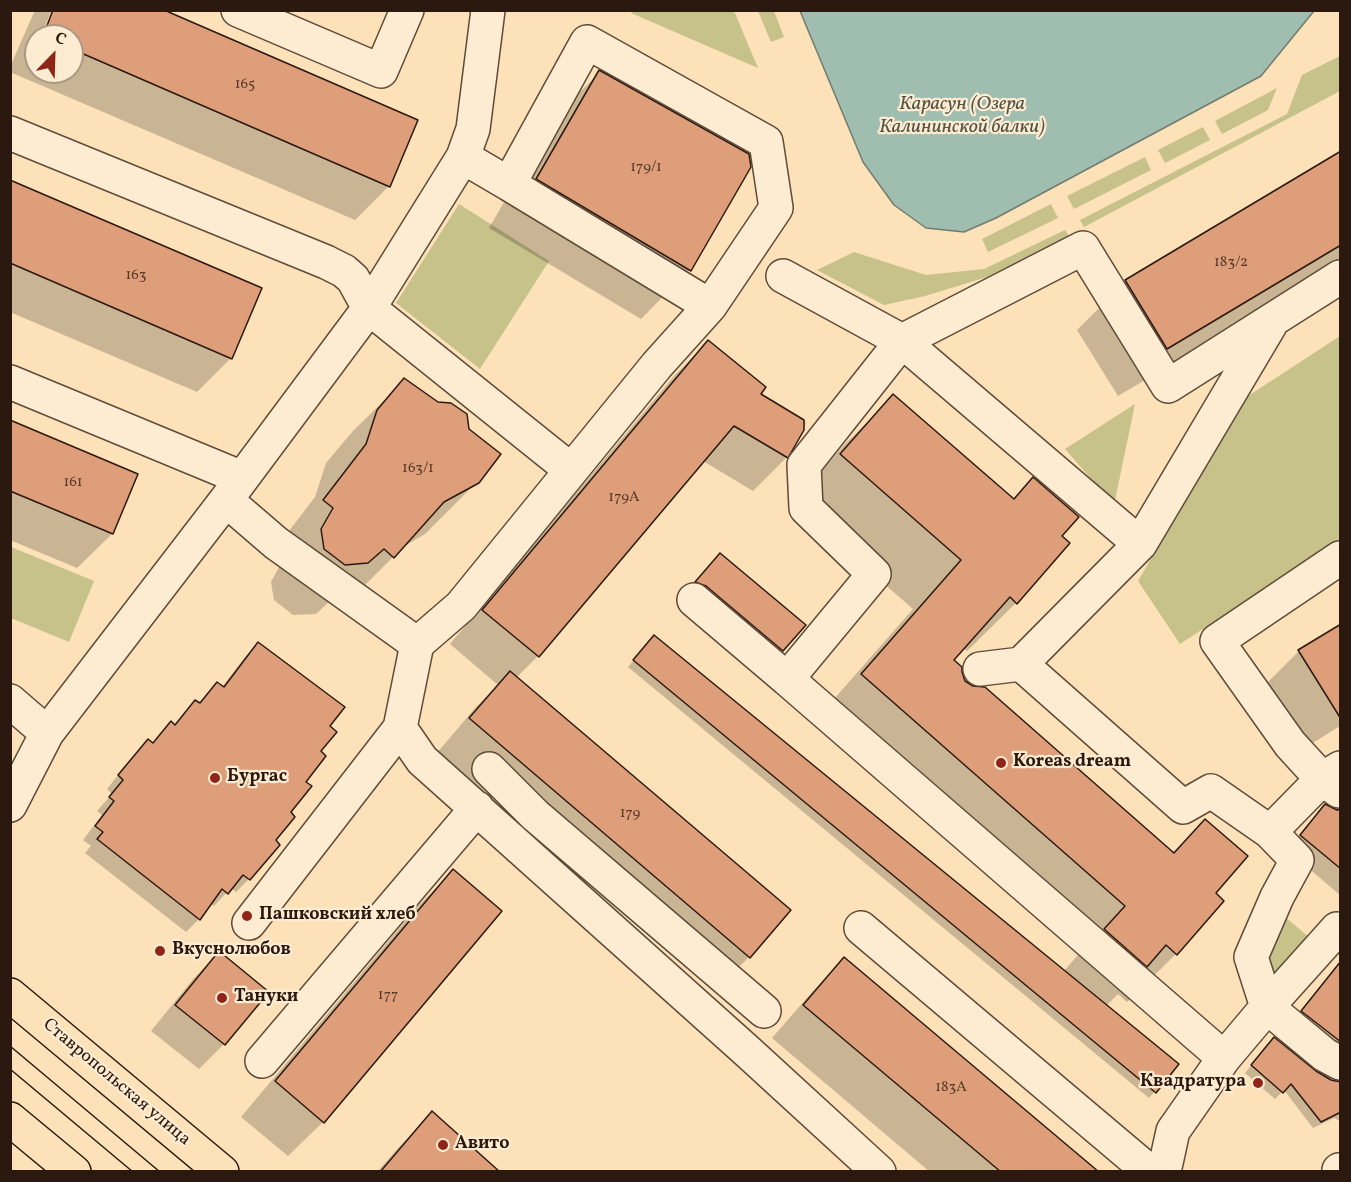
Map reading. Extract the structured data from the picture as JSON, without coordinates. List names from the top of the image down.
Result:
{
  "streets": {
    "main road": ["Ставропольская улица"]
  },
  "water": ["Карасун (Озера Калининской балки)"],
  "places": [
    "Koreas dream",
    "Бургас",
    "Пашковский хлеб",
    "Вкуснолюбов",
    "Тануки",
    "Квадратура",
    "Авито"
  ],
  "house_numbers": [
    "165",
    "179/1",
    "183/2",
    "163",
    "163/1",
    "161",
    "179А",
    "179",
    "177",
    "183А"
  ],
  "north": "top right"
}
